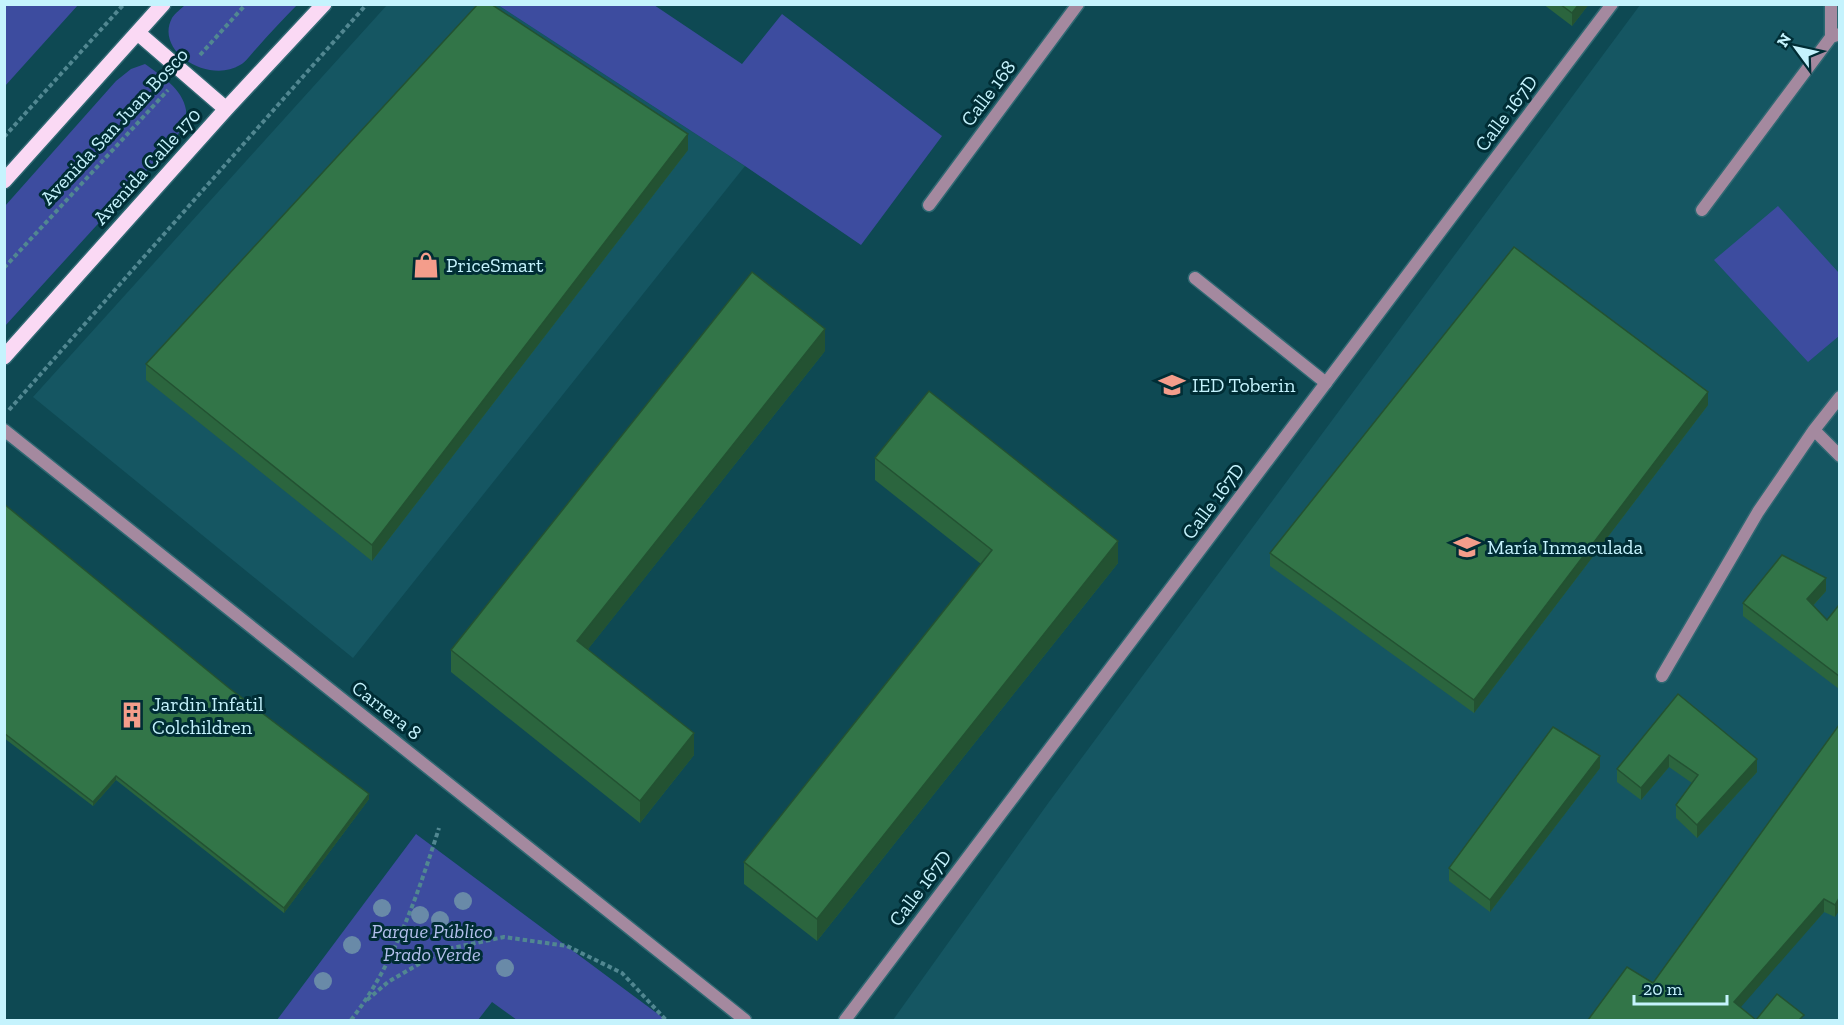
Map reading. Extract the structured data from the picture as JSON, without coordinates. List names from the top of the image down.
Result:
{
  "streets": {
    "main road": ["Avenida Calle 170"],
    "street": ["Calle 168", "Calle 167D", "Carrera 8"],
    "path": ["Avenida San Juan Bosco"]
  },
  "parks": ["Parque Público Prado Verde"],
  "places": {
    "shop": ["PriceSmart"],
    "school or university": ["IED Toberin", "María Inmaculada"],
    "building": ["Jardin Infatil Colchildren"]
  },
  "scale_bar": "20 m",
  "north": "top left"
}
